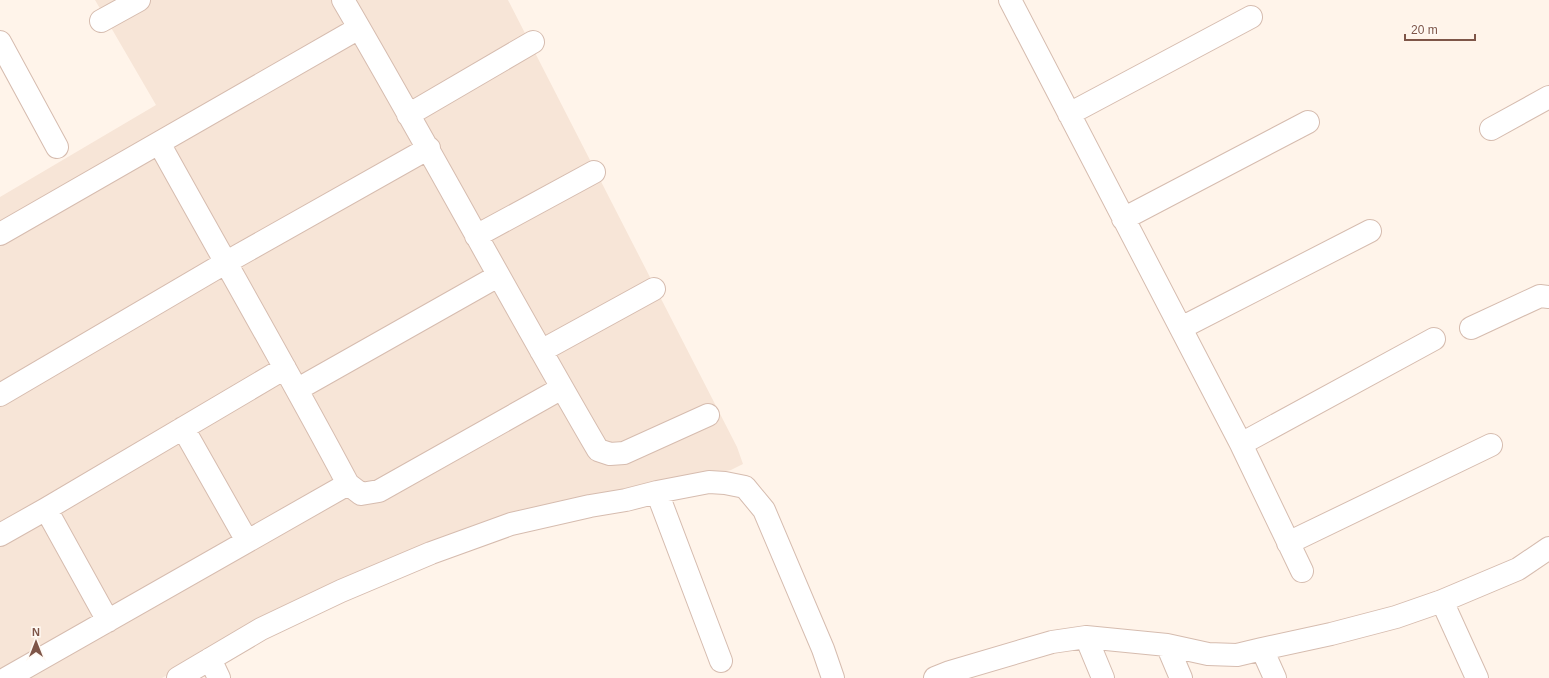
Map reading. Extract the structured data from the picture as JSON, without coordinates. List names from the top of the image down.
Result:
{
  "scale_bar": "20 m",
  "north": "top"
}
